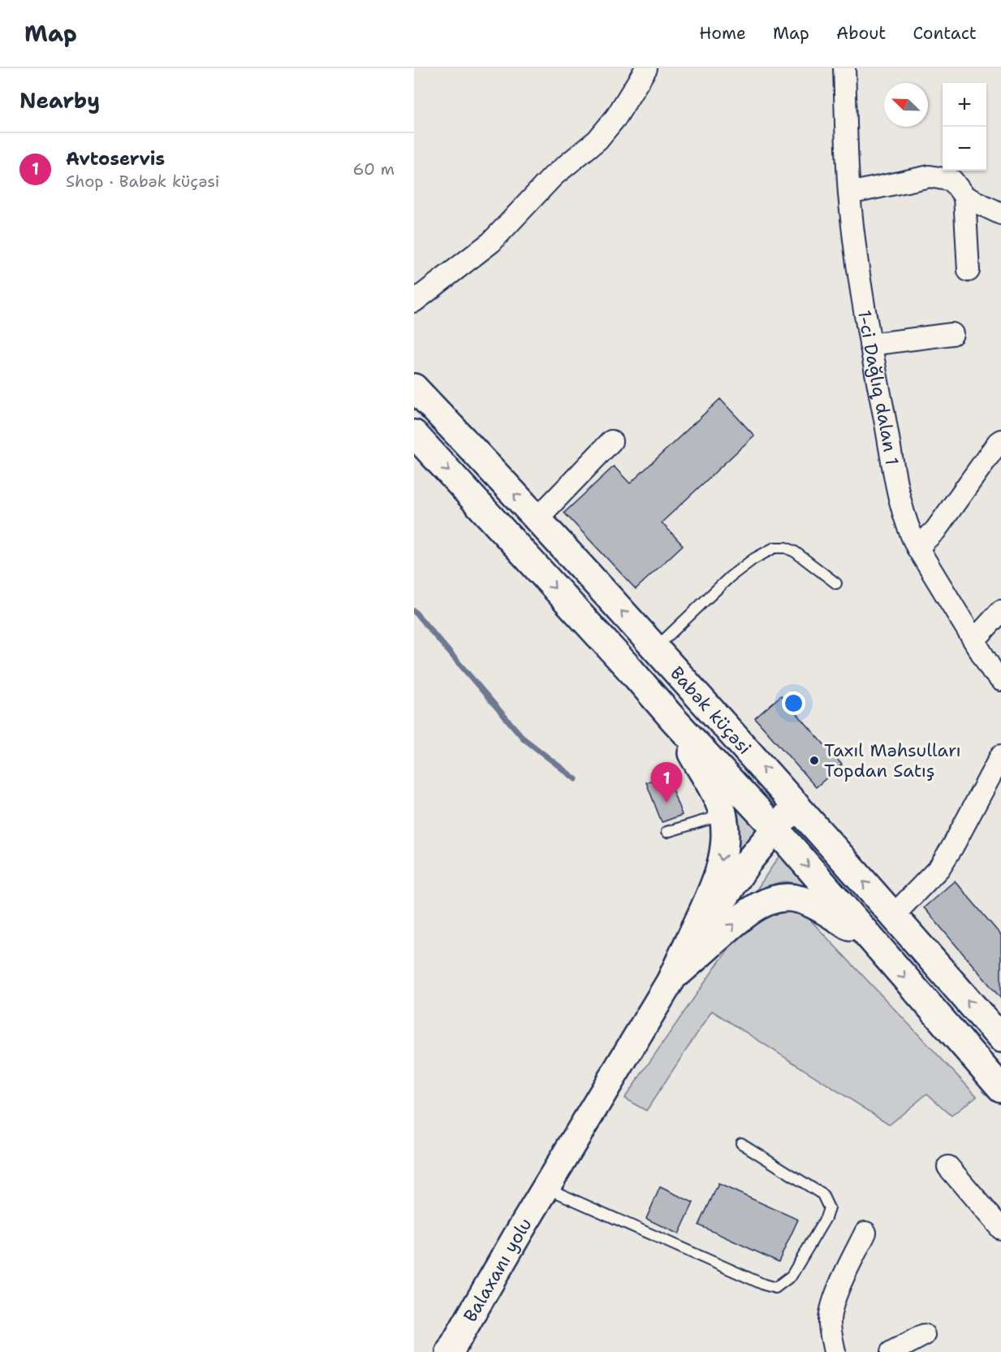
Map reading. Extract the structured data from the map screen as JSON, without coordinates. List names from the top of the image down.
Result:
{
  "streets": {
    "main road": ["Babək küçəsi", "Balaxanı yolu"],
    "street": ["1-ci Dağlıq dalan 1"]
  },
  "places": ["Taxıl Məhsulları Topdan Satış"],
  "north": "top left",
  "page": {
    "header": "Map",
    "nav": [
      "Home",
      "Map",
      "About",
      "Contact"
    ],
    "heading": "Nearby",
    "map_buttons": ["+", "−"],
    "list": [
      {
        "mark": "1",
        "name": "Avtoservis",
        "note": "Shop · Babək küçəsi",
        "value": "60 m"
      }
    ],
    "pins": "1"
  }
}
